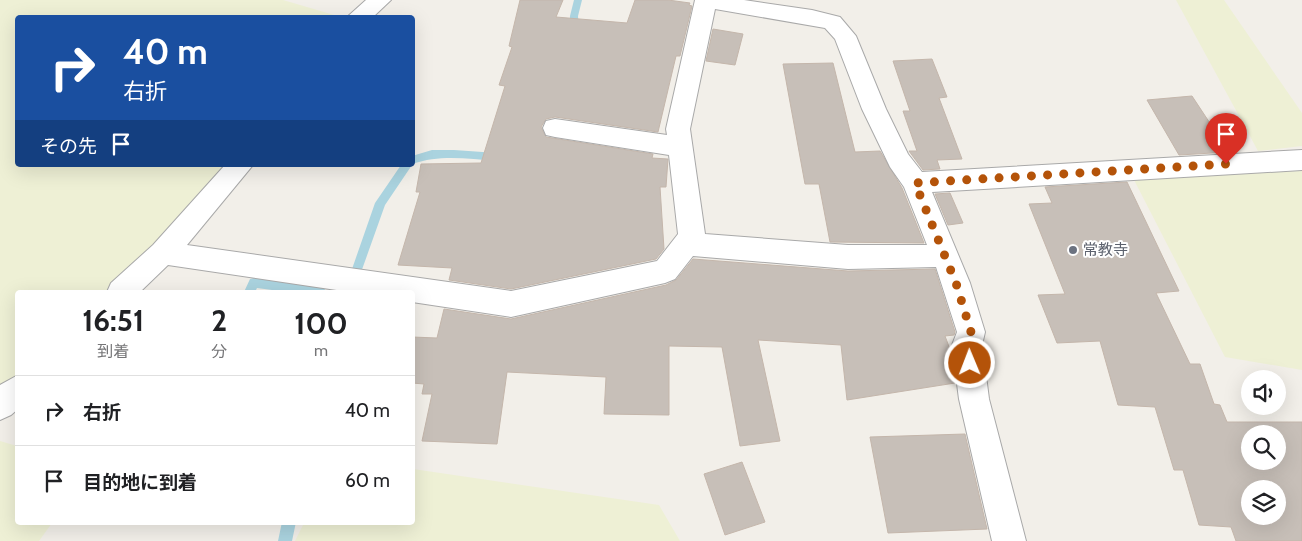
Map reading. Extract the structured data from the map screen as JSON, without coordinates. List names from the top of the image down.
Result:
{
  "places": ["常教寺"],
  "page": {
    "turn": ["40 m", "右折"],
    "then": "その先",
    "eta": [
      "16:51",
      "到着",
      "2",
      "分",
      "100",
      "m"
    ],
    "list": [
      {
        "name": "右折",
        "value": "40 m"
      },
      {
        "name": "目的地に到着",
        "value": "60 m"
      }
    ]
  }
}
